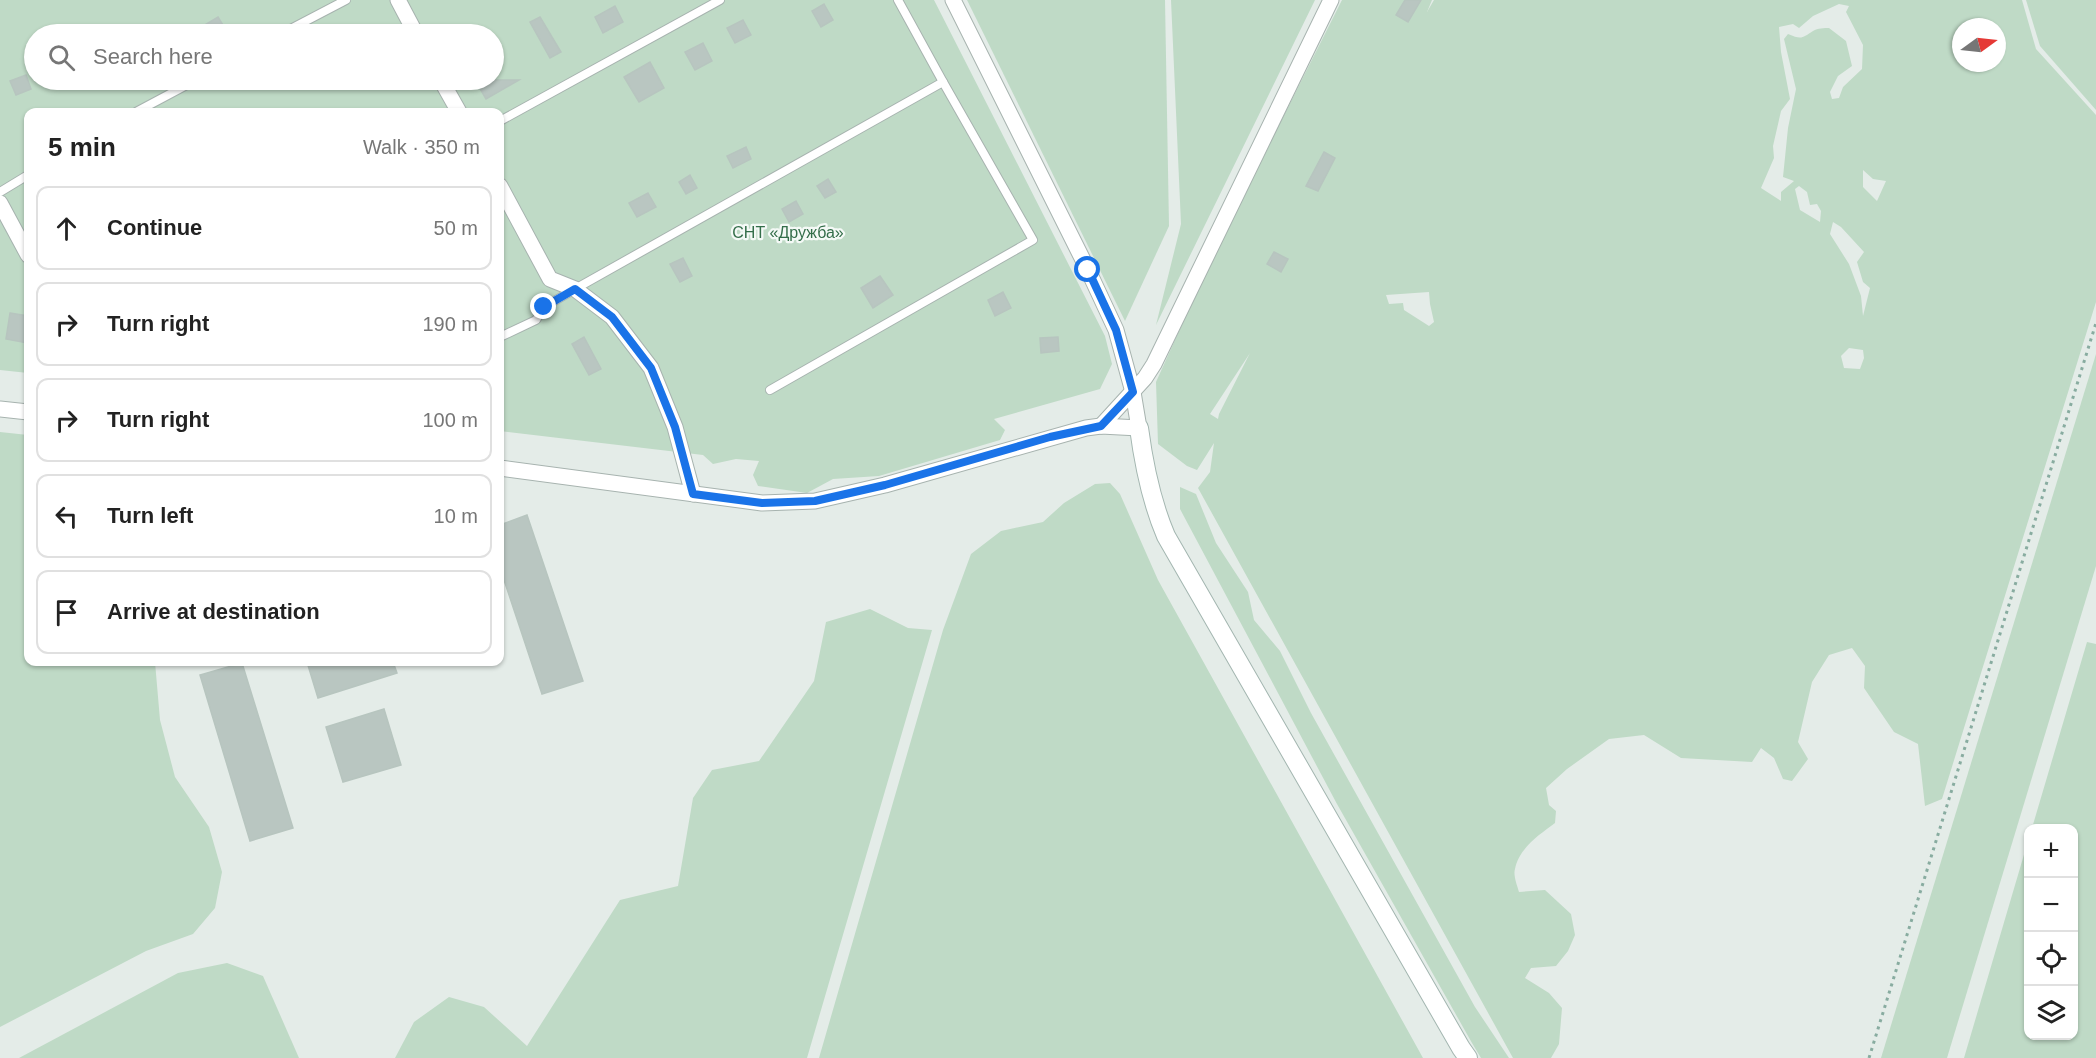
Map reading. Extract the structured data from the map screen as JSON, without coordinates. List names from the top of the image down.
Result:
{
  "parks": ["СНТ «Дружба»"],
  "north": "right",
  "page": {
    "search": "Search here",
    "heading": ["5 min", "Walk · 350 m"],
    "list": [
      ["Continue", "50 m"],
      ["Turn right", "190 m"],
      ["Turn right", "100 m"],
      ["Turn left", "10 m"],
      "Arrive at destination"
    ],
    "map_buttons": ["+", "−"]
  }
}
